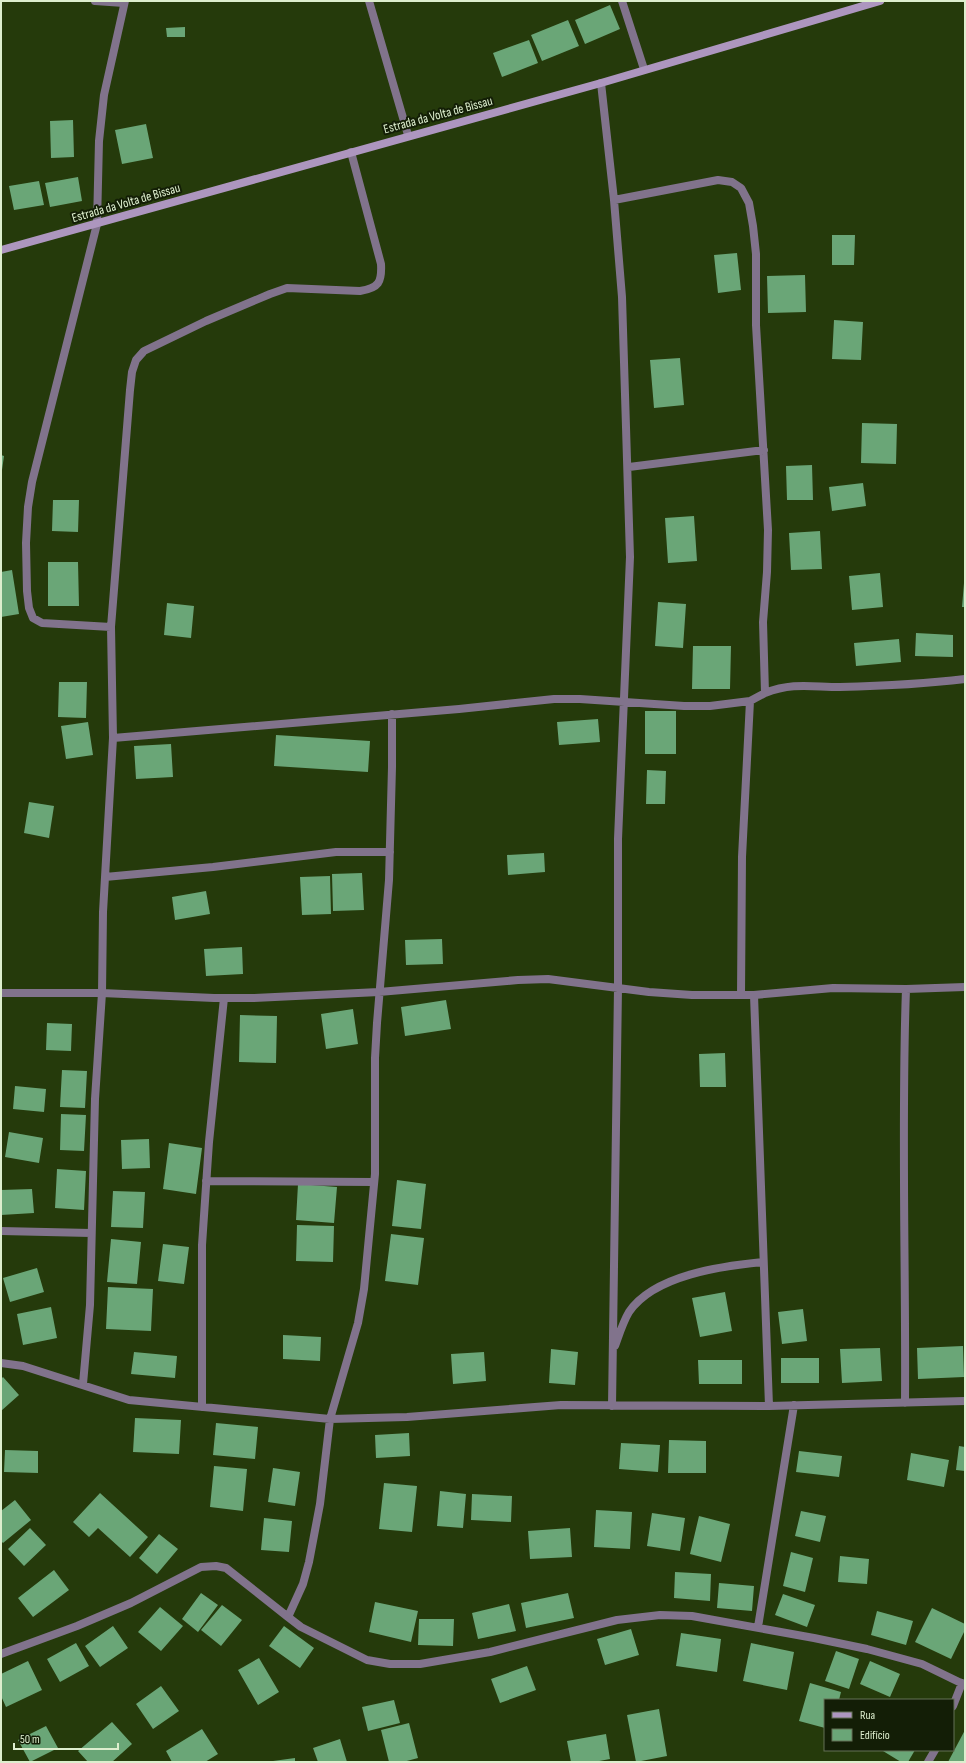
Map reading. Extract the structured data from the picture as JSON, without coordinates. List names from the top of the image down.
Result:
{
  "streets": {
    "main road": ["Estrada da Volta de Bissau"]
  },
  "legend": ["Rua", "Edifício"],
  "scale_bar": "50 m"
}
